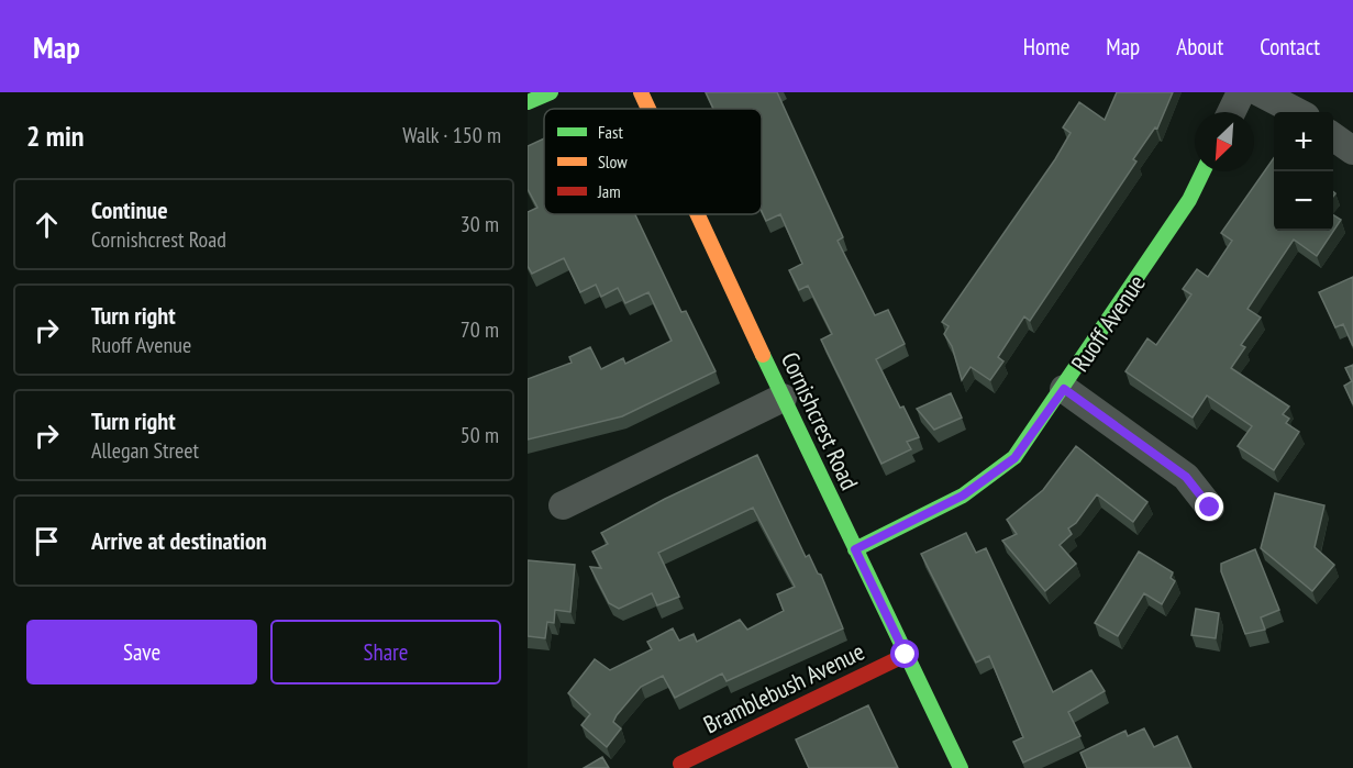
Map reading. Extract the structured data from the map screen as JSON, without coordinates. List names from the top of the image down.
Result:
{
  "streets": {
    "street": ["Ruoff Avenue", "Cornishcrest Road", "Bramblebush Avenue"]
  },
  "crossings": [
    ["Ruoff Avenue", "Cornishcrest Road"],
    ["Cornishcrest Road", "Bramblebush Avenue"]
  ],
  "legend": ["Fast", "Slow", "Jam"],
  "north": "bottom left",
  "page": {
    "header": "Map",
    "nav": [
      "Home",
      "Map",
      "About",
      "Contact"
    ],
    "heading": ["2 min", "Walk · 150 m"],
    "map_buttons": ["+", "−"],
    "list": [
      ["Continue", "Cornishcrest Road", "30 m"],
      ["Turn right", "Ruoff Avenue", "70 m"],
      ["Turn right", "Allegan Street", "50 m"],
      "Arrive at destination"
    ],
    "buttons": ["Save", "Share"]
  }
}
